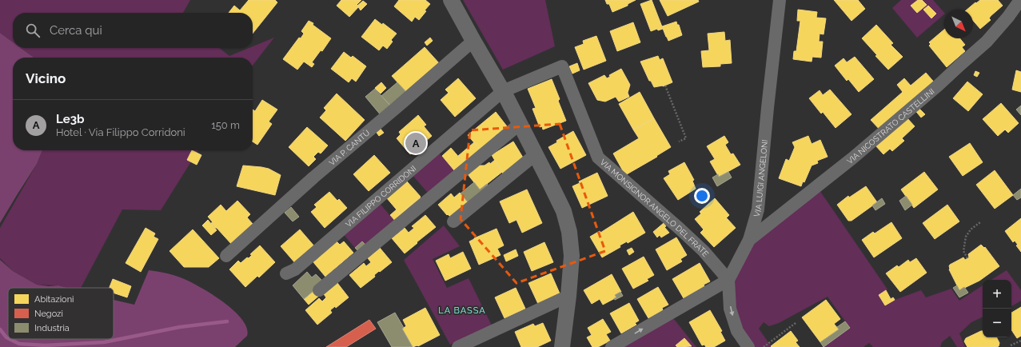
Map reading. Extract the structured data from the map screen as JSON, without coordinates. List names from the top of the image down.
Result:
{
  "streets": {
    "street": [
      "VIA NICOSTRATO CASTELLINI",
      "VIA P. CANTÙ",
      "VIA LUIGI ANGELONI",
      "VIA FILIPPO CORRIDONI",
      "VIA MONSIGNOR ANGELO DEL FRATE"
    ]
  },
  "crossings": [
    ["VIA NICOSTRATO CASTELLINI", "VIA LUIGI ANGELONI"],
    ["VIA LUIGI ANGELONI", "VIA MONSIGNOR ANGELO DEL FRATE"],
    ["VIA FILIPPO CORRIDONI", "VIA MONSIGNOR ANGELO DEL FRATE"]
  ],
  "districts": ["LA BASSA"],
  "legend": ["Abitazioni", "Negozi", "Industria"],
  "north": "bottom right",
  "page": {
    "search": "Cerca qui",
    "heading": "Vicino",
    "list": [
      {
        "mark": "A",
        "name": "Le3b",
        "note": "Hotel · Via Filippo Corridoni",
        "value": "150 m"
      }
    ],
    "pins": "A",
    "map_buttons": ["+", "−"]
  }
}
